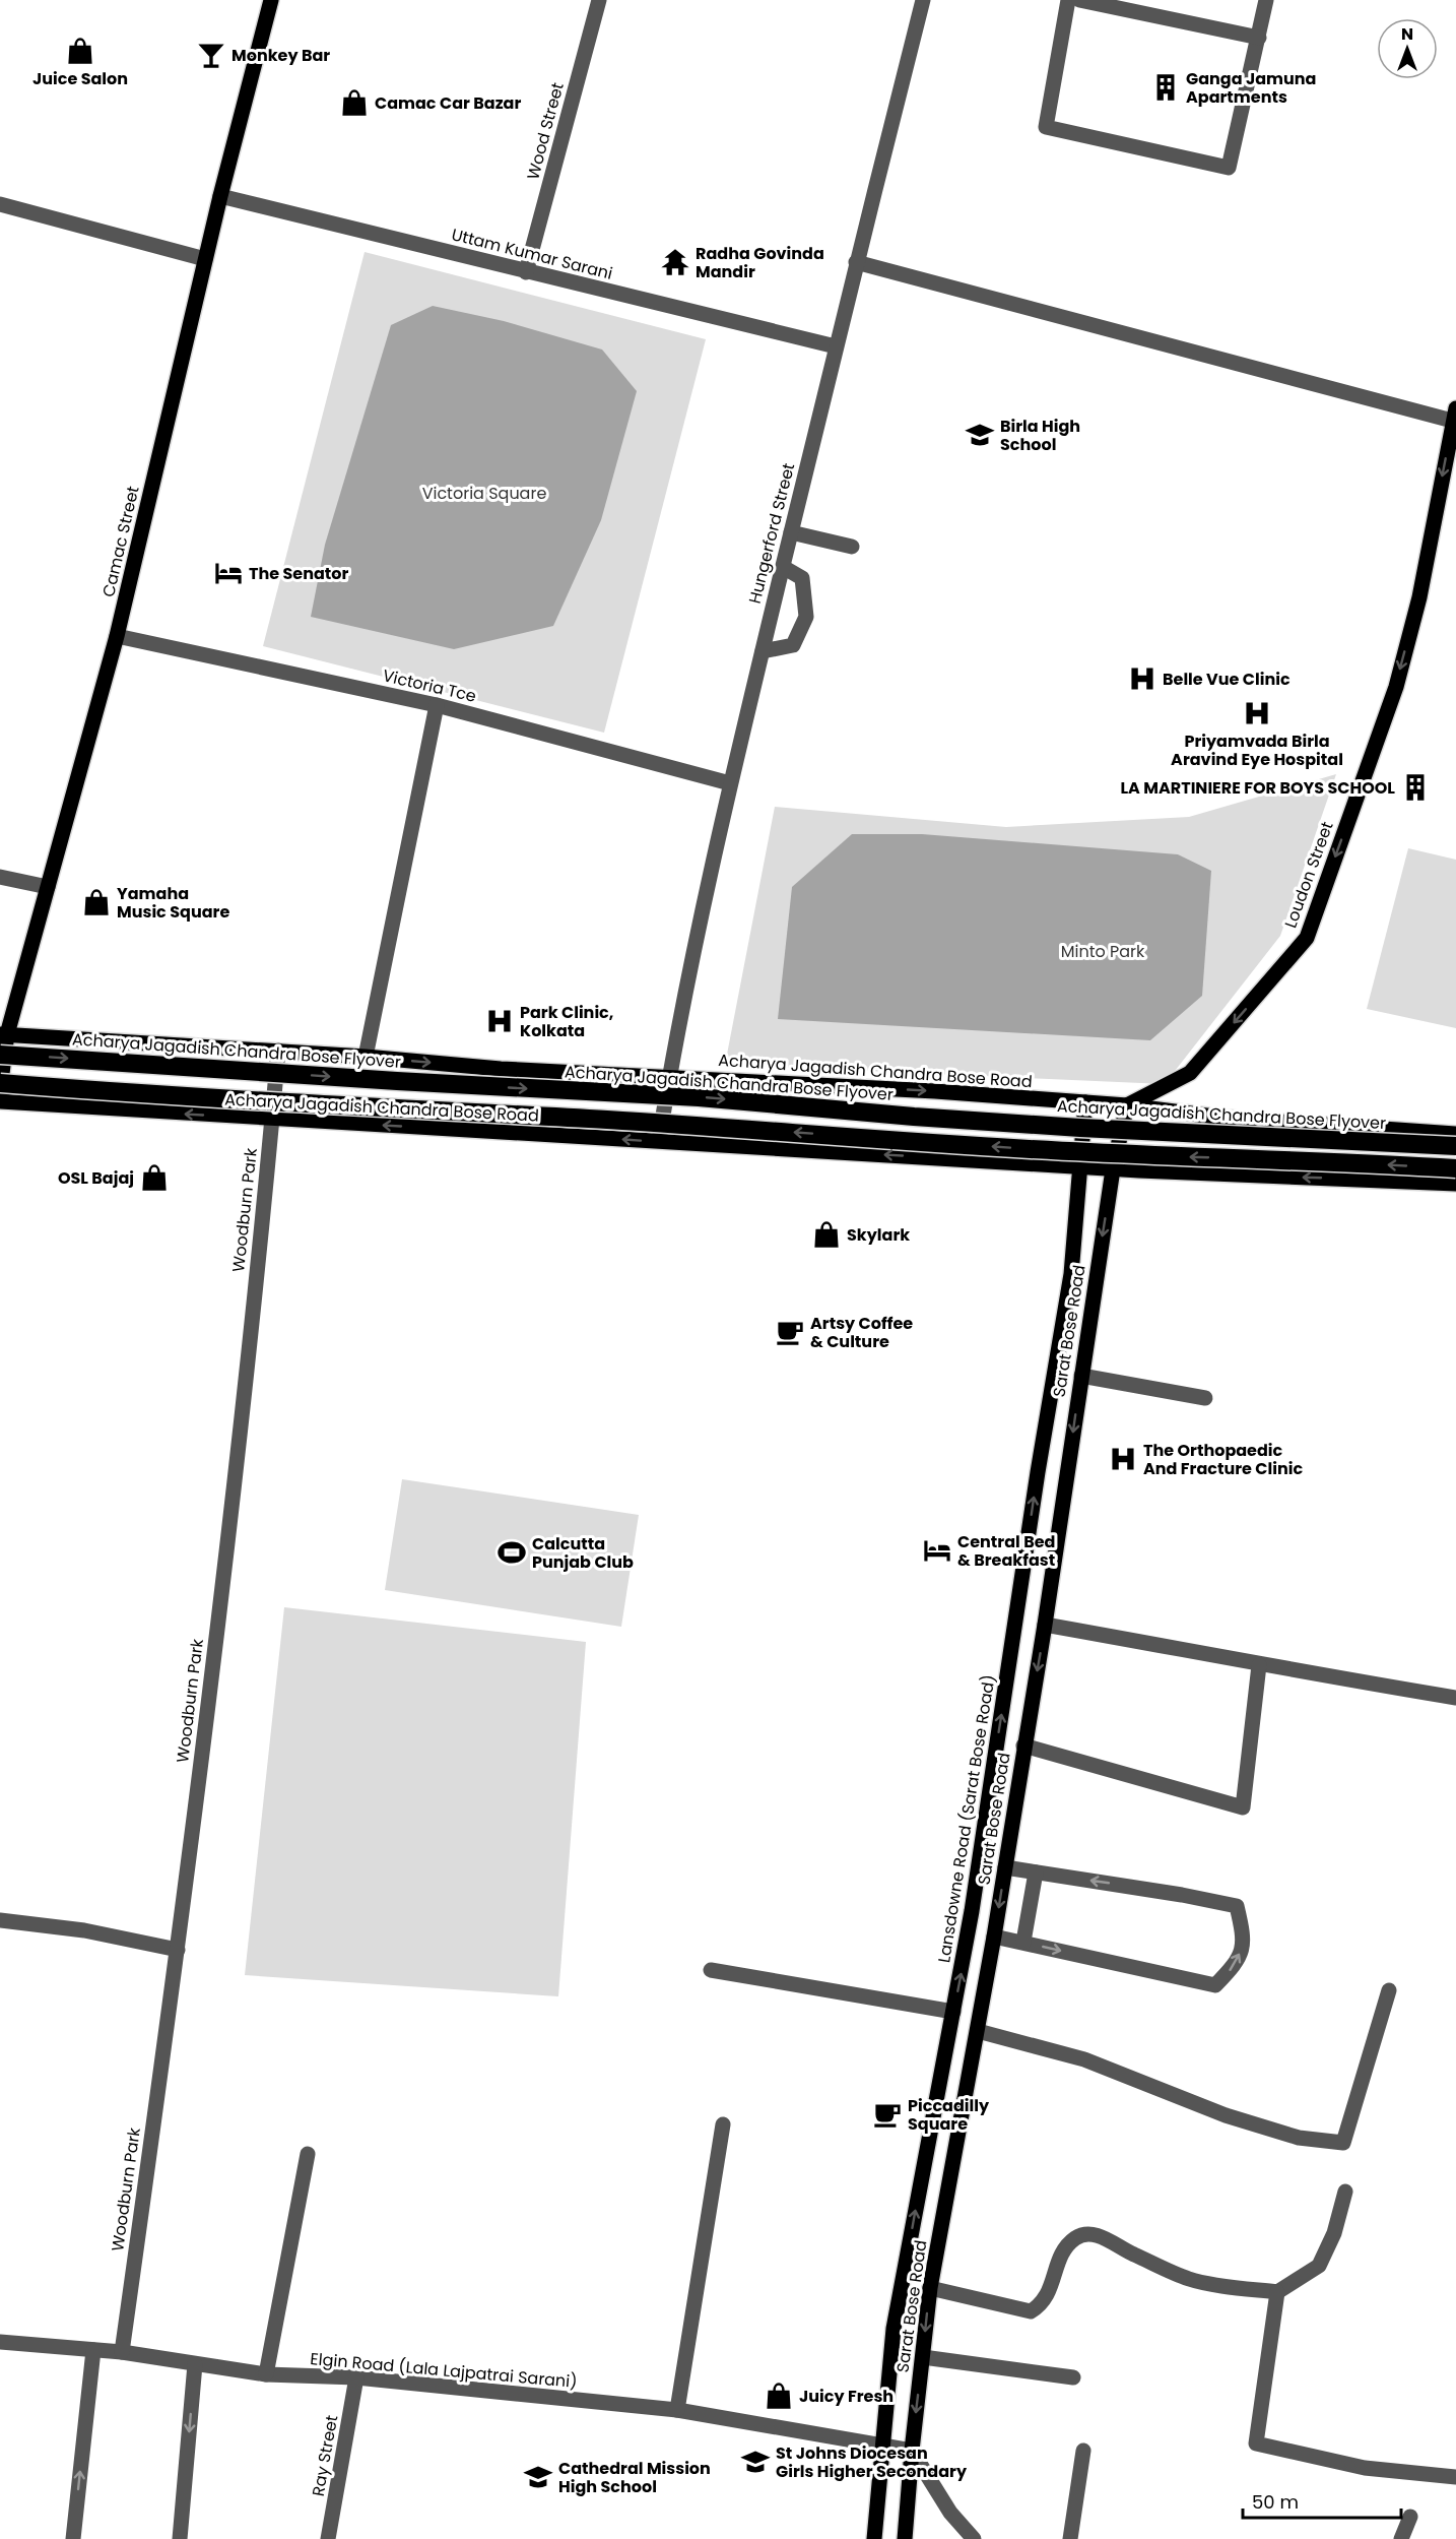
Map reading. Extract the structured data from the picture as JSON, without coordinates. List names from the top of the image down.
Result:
{
  "streets": {
    "highway": ["Acharya Jagadish Chandra Bose Flyover"],
    "main road": [
      "Camac Street",
      "Loudon Street",
      "Acharya Jagadish Chandra Bose Road",
      "Sarat Bose Road",
      "Lansdowne Road (Sarat Bose Road)"
    ],
    "street": [
      "Wood Street",
      "Uttam Kumar Sarani",
      "Hungerford Street",
      "Victoria Tce",
      "Woodburn Park",
      "Elgin Road (Lala Lajpatrai Sarani)",
      "Ray Street"
    ]
  },
  "crossings": [
    ["Wood Street", "Uttam Kumar Sarani"],
    ["Uttam Kumar Sarani", "Hungerford Street"],
    ["Uttam Kumar Sarani", "Camac Street"],
    ["Hungerford Street", "Victoria Tce"],
    ["Hungerford Street", "Acharya Jagadish Chandra Bose Road"],
    ["Camac Street", "Victoria Tce"],
    ["Camac Street", "Acharya Jagadish Chandra Bose Road"],
    ["Loudon Street", "Acharya Jagadish Chandra Bose Road"],
    ["Loudon Street", "Sarat Bose Road"],
    ["Acharya Jagadish Chandra Bose Road", "Woodburn Park"],
    ["Acharya Jagadish Chandra Bose Road", "Sarat Bose Road"],
    ["Acharya Jagadish Chandra Bose Road", "Lansdowne Road (Sarat Bose Road)"],
    ["Woodburn Park", "Elgin Road (Lala Lajpatrai Sarani)"],
    ["Sarat Bose Road", "Elgin Road (Lala Lajpatrai Sarani)"],
    ["Lansdowne Road (Sarat Bose Road)", "Elgin Road (Lala Lajpatrai Sarani)"],
    ["Elgin Road (Lala Lajpatrai Sarani)", "Ray Street"]
  ],
  "one_way": ["Loudon Street", "Sarat Bose Road", "Lansdowne Road (Sarat Bose Road)"],
  "parks": ["Victoria Square", "Minto Park"],
  "places": {
    "shop": [
      "Juice Salon",
      "Camac Car Bazar",
      "Yamaha Music Square",
      "OSL Bajaj",
      "Skylark",
      "Juicy Fresh"
    ],
    "bar": ["Monkey Bar"],
    "building": ["Ganga Jamuna Apartments", "LA MARTINIERE FOR BOYS SCHOOL"],
    "temple": ["Radha Govinda Mandir"],
    "school or university": ["Birla High School", "St Johns Diocesan Girls Higher Secondary", "Cathedral Mission High School"],
    "hotel": ["The Senator", "Central Bed & Breakfast"],
    "hospital": [
      "Belle Vue Clinic",
      "Priyamvada Birla Aravind Eye Hospital",
      "Park Clinic, Kolkata",
      "The Orthopaedic And Fracture Clinic"
    ],
    "cafe": ["Artsy Coffee & Culture", "Piccadilly Square"],
    "sports": ["Calcutta Punjab Club"]
  },
  "scale_bar": "50 m",
  "north": "top"
}
